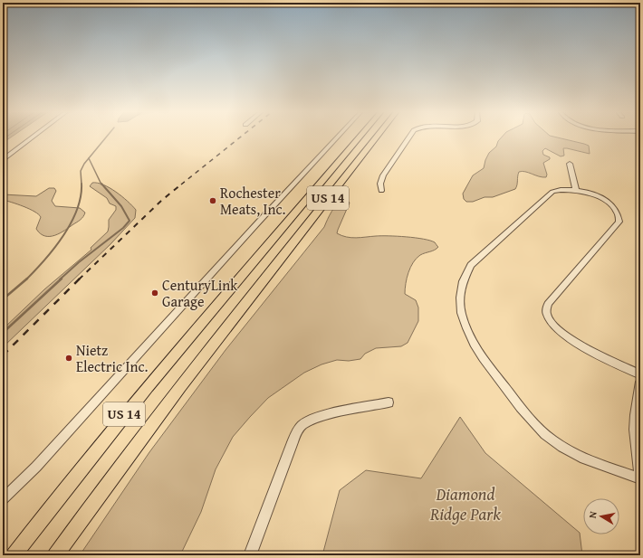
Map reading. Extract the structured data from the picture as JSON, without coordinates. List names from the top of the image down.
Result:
{
  "streets": {
    "highway": ["US 14"]
  },
  "parks": ["Diamond Ridge Park"],
  "places": ["Rochester Meats, Inc.", "CenturyLink Garage", "Nietz Electric Inc."],
  "north": "left"
}
